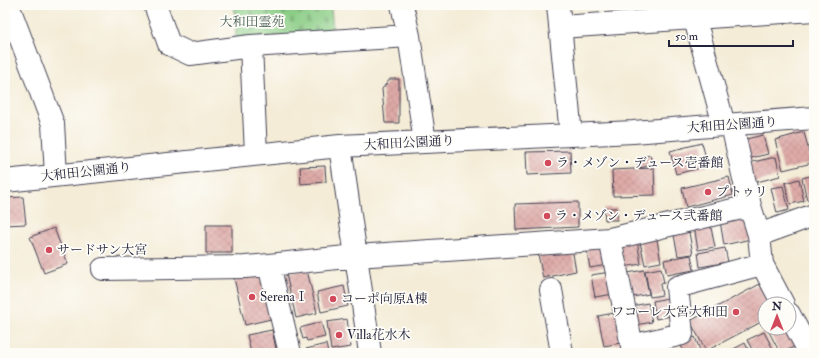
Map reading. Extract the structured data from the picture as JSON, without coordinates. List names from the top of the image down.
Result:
{
  "streets": {
    "street": ["大和田公園通り"]
  },
  "parks": ["大和田霊苑"],
  "places": [
    "ラ・メゾン・デュース壱番館",
    "プトゥリ",
    "ラ・メゾン・デュース弐番館",
    "サードサン大宮",
    "SerenaⅠ",
    "コーポ向原A棟",
    "ワコーレ大宮大和田",
    "Villa花水木"
  ],
  "scale_bar": "50 m",
  "north": "top"
}
